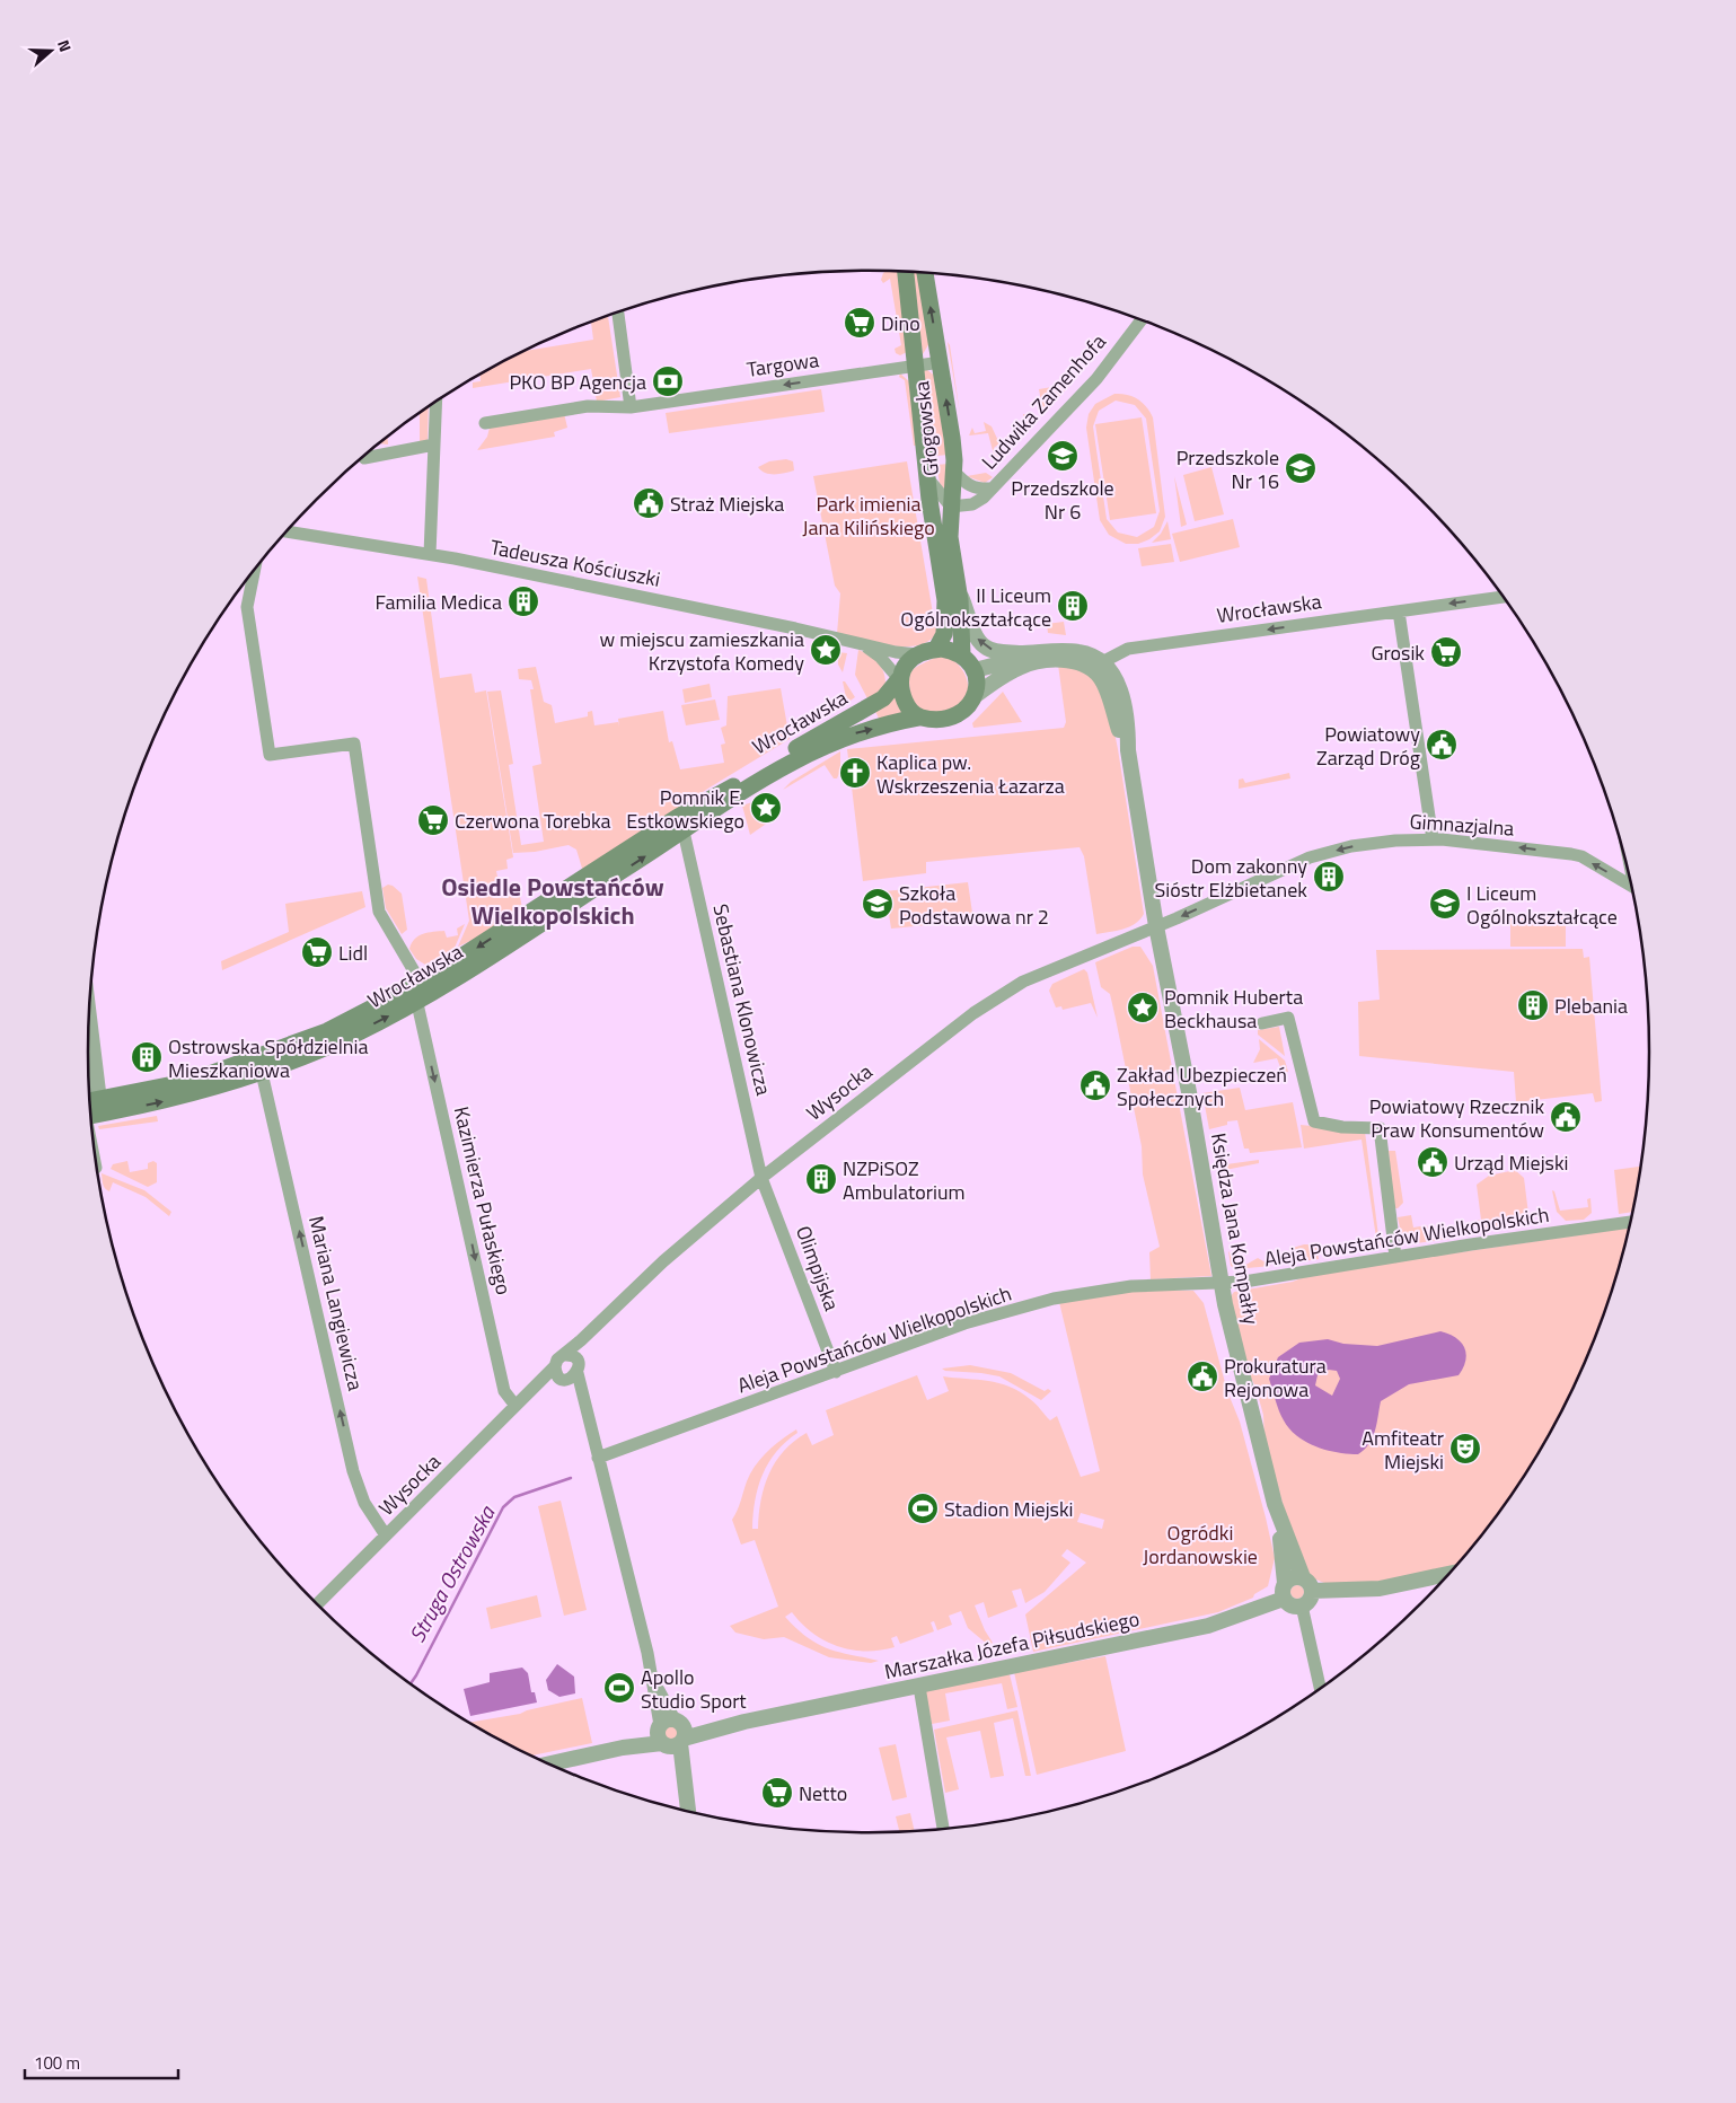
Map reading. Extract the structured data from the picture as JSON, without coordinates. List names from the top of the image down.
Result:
{
  "streets": {
    "main road": ["Głogowska", "Wrocławska"],
    "street": [
      "Targowa",
      "Ludwika Zamenhofa",
      "Tadeusza Kościuszki",
      "Gimnazjalna",
      "Sebastiana Klonowicza",
      "Wysocka",
      "Kazimierza Pułaskiego",
      "Księdza Jana Kompałły",
      "Aleja Powstańców Wielkopolskich",
      "Olimpijska",
      "Mariana Langiewicza",
      "Marszałka Józefa Piłsudskiego"
    ]
  },
  "crossings": [
    ["Targowa", "Głogowska"],
    ["Ludwika Zamenhofa", "Głogowska"],
    ["Głogowska", "Tadeusza Kościuszki"],
    ["Głogowska", "Wrocławska"],
    ["Tadeusza Kościuszki", "Wrocławska"],
    ["Wrocławska", "Sebastiana Klonowicza"],
    ["Wrocławska", "Kazimierza Pułaskiego"],
    ["Wrocławska", "Księdza Jana Kompałły"],
    ["Wrocławska", "Mariana Langiewicza"],
    ["Gimnazjalna", "Wysocka"],
    ["Gimnazjalna", "Księdza Jana Kompałły"],
    ["Sebastiana Klonowicza", "Wysocka"],
    ["Sebastiana Klonowicza", "Olimpijska"],
    ["Wysocka", "Kazimierza Pułaskiego"],
    ["Wysocka", "Księdza Jana Kompałły"],
    ["Wysocka", "Olimpijska"],
    ["Wysocka", "Mariana Langiewicza"],
    ["Księdza Jana Kompałły", "Aleja Powstańców Wielkopolskich"],
    ["Księdza Jana Kompałły", "Marszałka Józefa Piłsudskiego"],
    ["Aleja Powstańców Wielkopolskich", "Olimpijska"]
  ],
  "one_way": [
    "Targowa",
    "Gimnazjalna",
    "Kazimierza Pułaskiego",
    "Mariana Langiewicza"
  ],
  "districts": ["Osiedle Powstańców Wielkopolskich"],
  "water": ["Struga Ostrowska"],
  "parks": ["Park imienia Jana Kilińskiego", "Ogródki Jordanowskie"],
  "places": {
    "supermarket": [
      "Dino",
      "Grosik",
      "Czerwona Torebka",
      "Lidl",
      "Netto"
    ],
    "bank": ["PKO BP Agencja"],
    "school or university": [
      "Przedszkole Nr 6",
      "Przedszkole Nr 16",
      "Szkoła Podstawowa nr 2",
      "I Liceum Ogólnokształcące"
    ],
    "public building": [
      "Straż Miejska",
      "Powiatowy Zarząd Dróg",
      "Zakład Ubezpieczeń Społecznych",
      "Powiatowy Rzecznik Praw Konsumentów",
      "Urząd Miejski",
      "Prokuratura Rejonowa"
    ],
    "building": [
      "Familia Medica",
      "II Liceum Ogólnokształcące",
      "Dom zakonny Sióstr Elżbietanek",
      "Plebania",
      "Ostrowska Spółdzielnia Mieszkaniowa",
      "NZPiSOZ Ambulatorium"
    ],
    "place": ["w miejscu zamieszkania Krzystofa Komedy", "Pomnik E. Estkowskiego", "Pomnik Huberta Beckhausa"],
    "church": ["Kaplica pw. Wskrzeszenia Łazarza"],
    "theatre": ["Amfiteatr Miejski"],
    "sports": ["Stadion Miejski", "Apollo Studio Sport"]
  },
  "scale_bar": "100 m",
  "north": "right"
}
